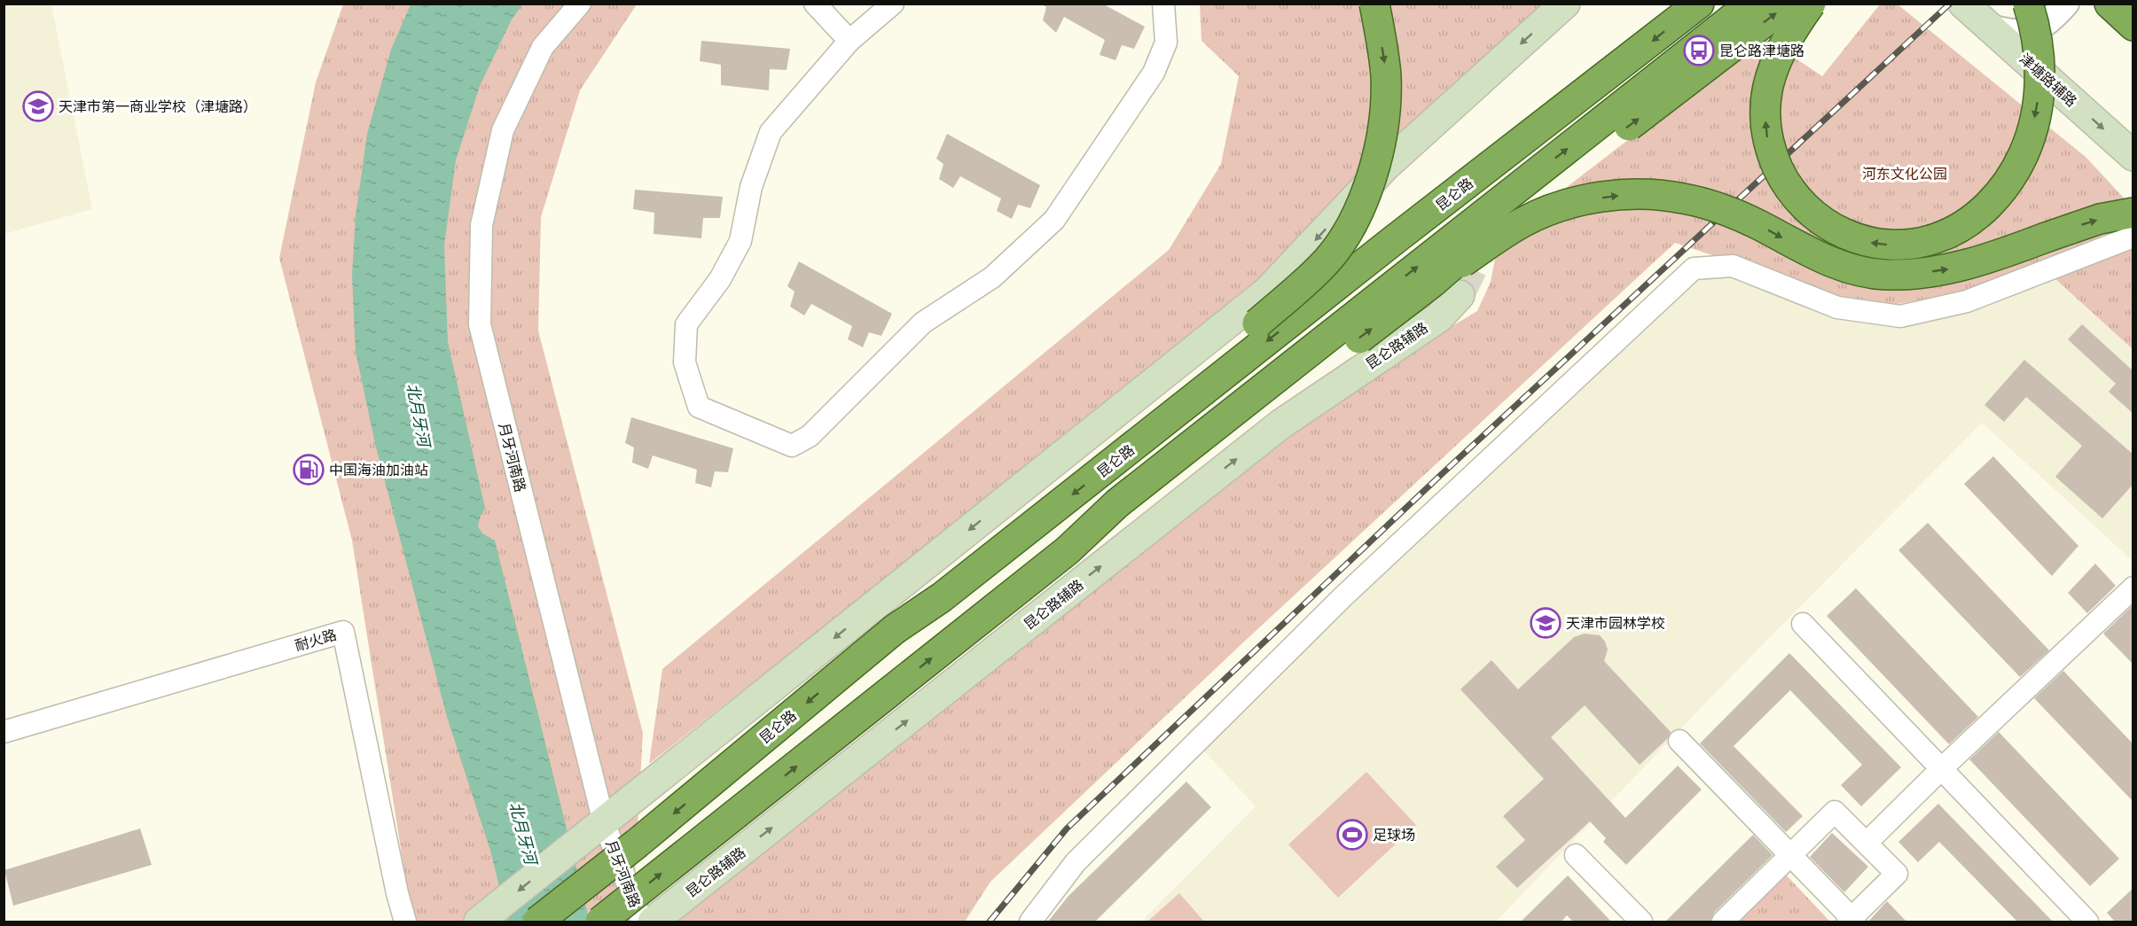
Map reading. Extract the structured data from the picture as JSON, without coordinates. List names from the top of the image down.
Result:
{
  "streets": {
    "highway": ["昆仑路"],
    "main road": ["津塘路辅路", "昆仑路辅路"],
    "street": ["月牙河南路", "耐火路"]
  },
  "one_way": ["津塘路辅路"],
  "water": ["北月牙河"],
  "parks": ["河东文化公园"],
  "places": {
    "bus stop": ["昆仑路津塘路"],
    "school or university": ["天津市第一商业学校（津塘路）", "天津市园林学校"],
    "fuel station": ["中国海油加油站"],
    "sports": ["足球场"]
  }
}
